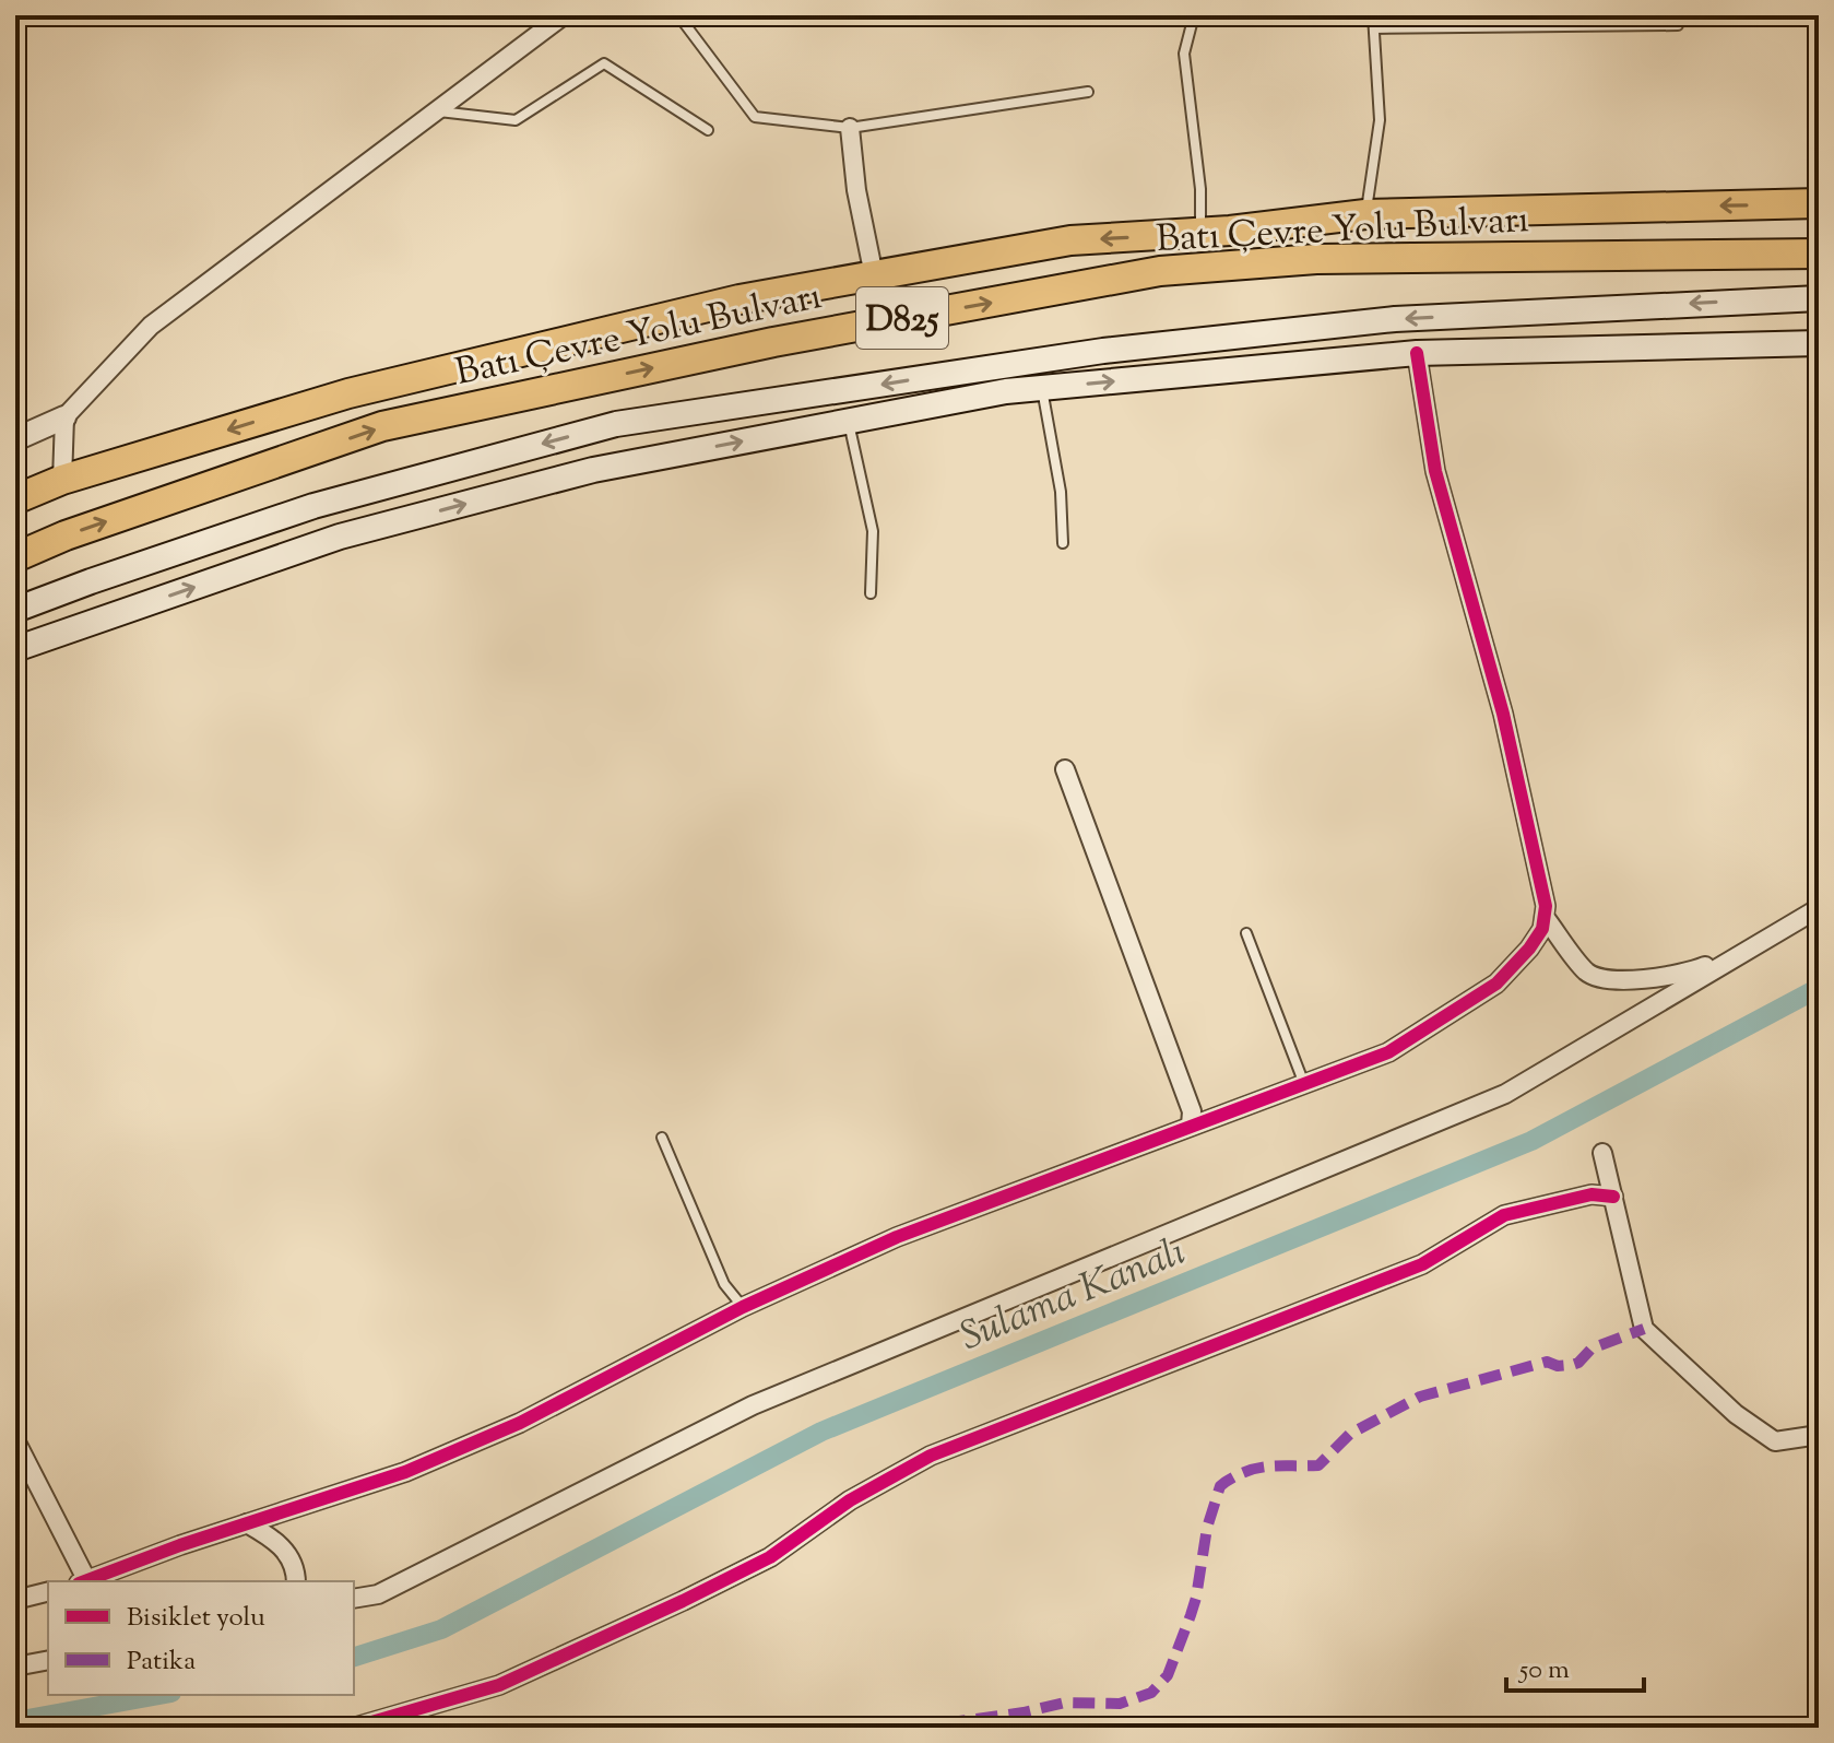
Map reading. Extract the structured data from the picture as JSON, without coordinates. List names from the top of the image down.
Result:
{
  "streets": {
    "highway": ["Batı Çevre Yolu Bulvarı", "D825"]
  },
  "water": ["Sulama Kanalı"],
  "legend": ["Bisiklet yolu", "Patika"],
  "scale_bar": "50 m"
}
